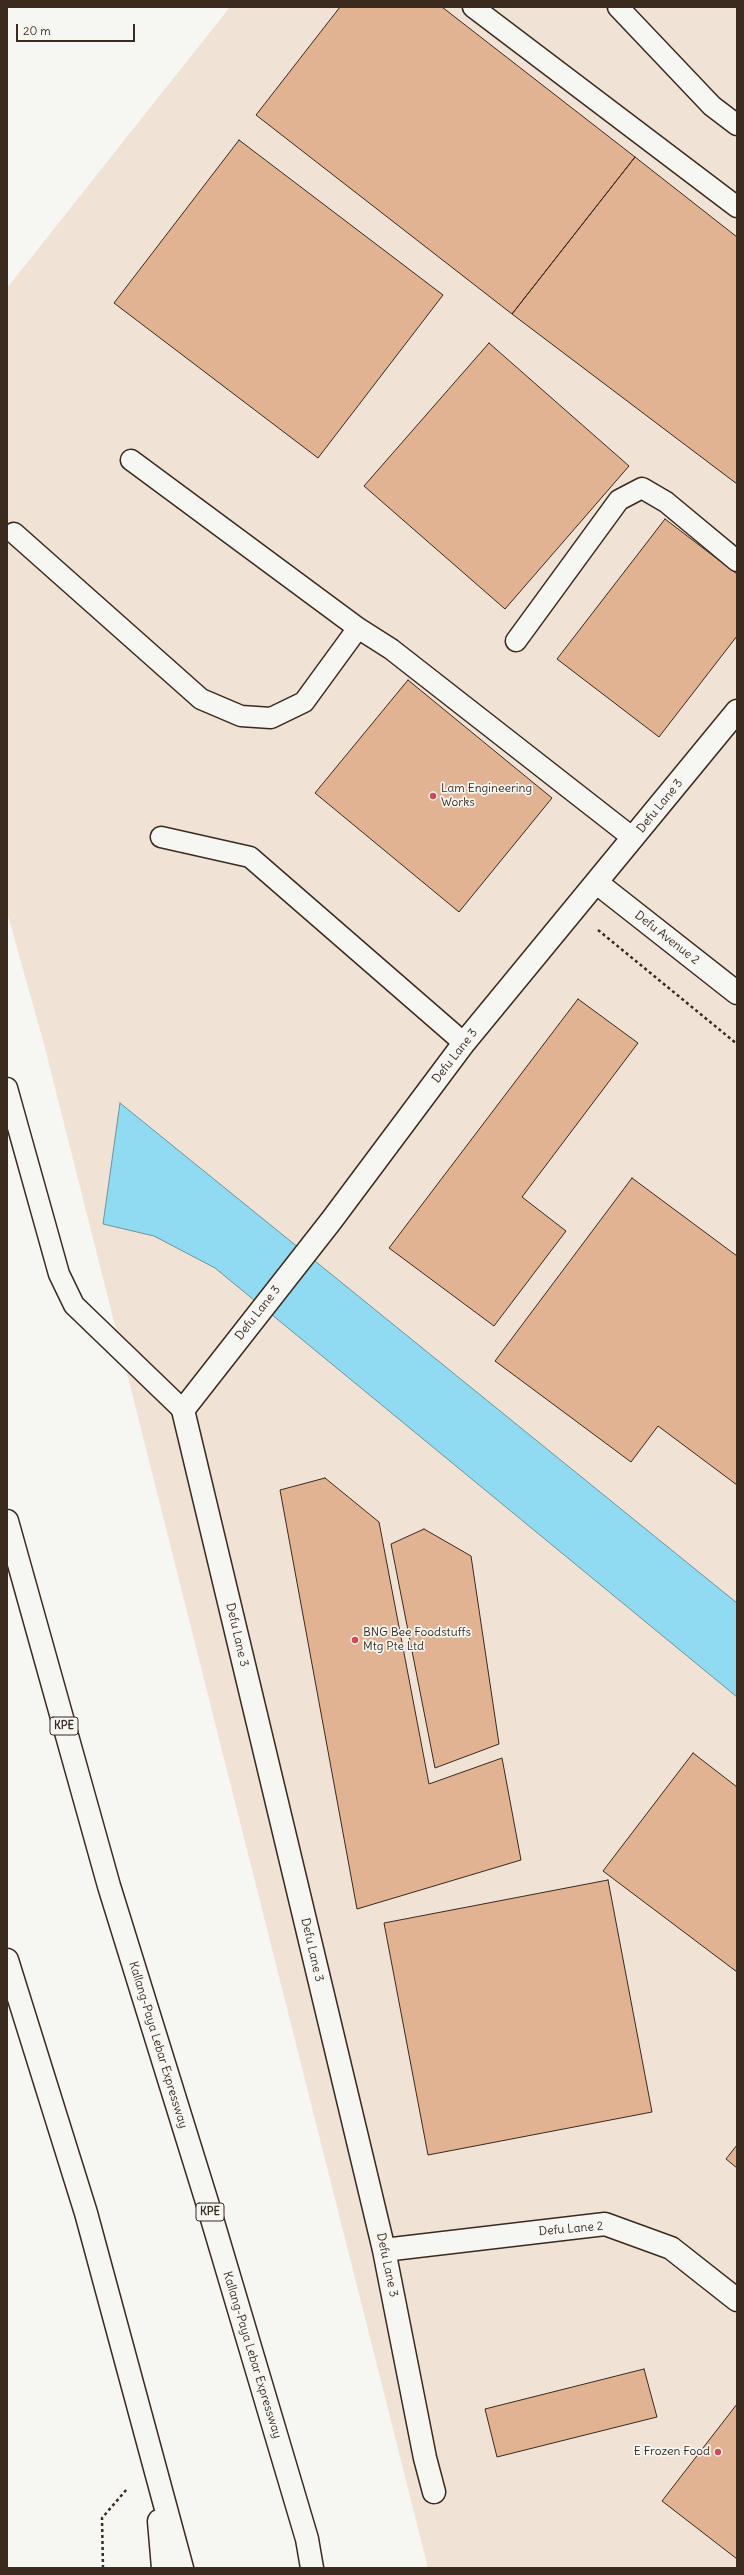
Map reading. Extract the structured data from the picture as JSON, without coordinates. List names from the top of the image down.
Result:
{
  "streets": {
    "main road": [
      "Defu Lane 3",
      "Defu Avenue 2",
      "KPE",
      "Kallang-Paya Lebar Expressway",
      "Defu Lane 2"
    ]
  },
  "crossings": [
    ["Defu Lane 3", "Defu Avenue 2"],
    ["Defu Lane 3", "Defu Lane 2"]
  ],
  "places": ["Lam Engineering Works", "BNG Bee Foodstuffs Mtg Pte Ltd", "E Frozen Food"],
  "scale_bar": "20 m"
}
